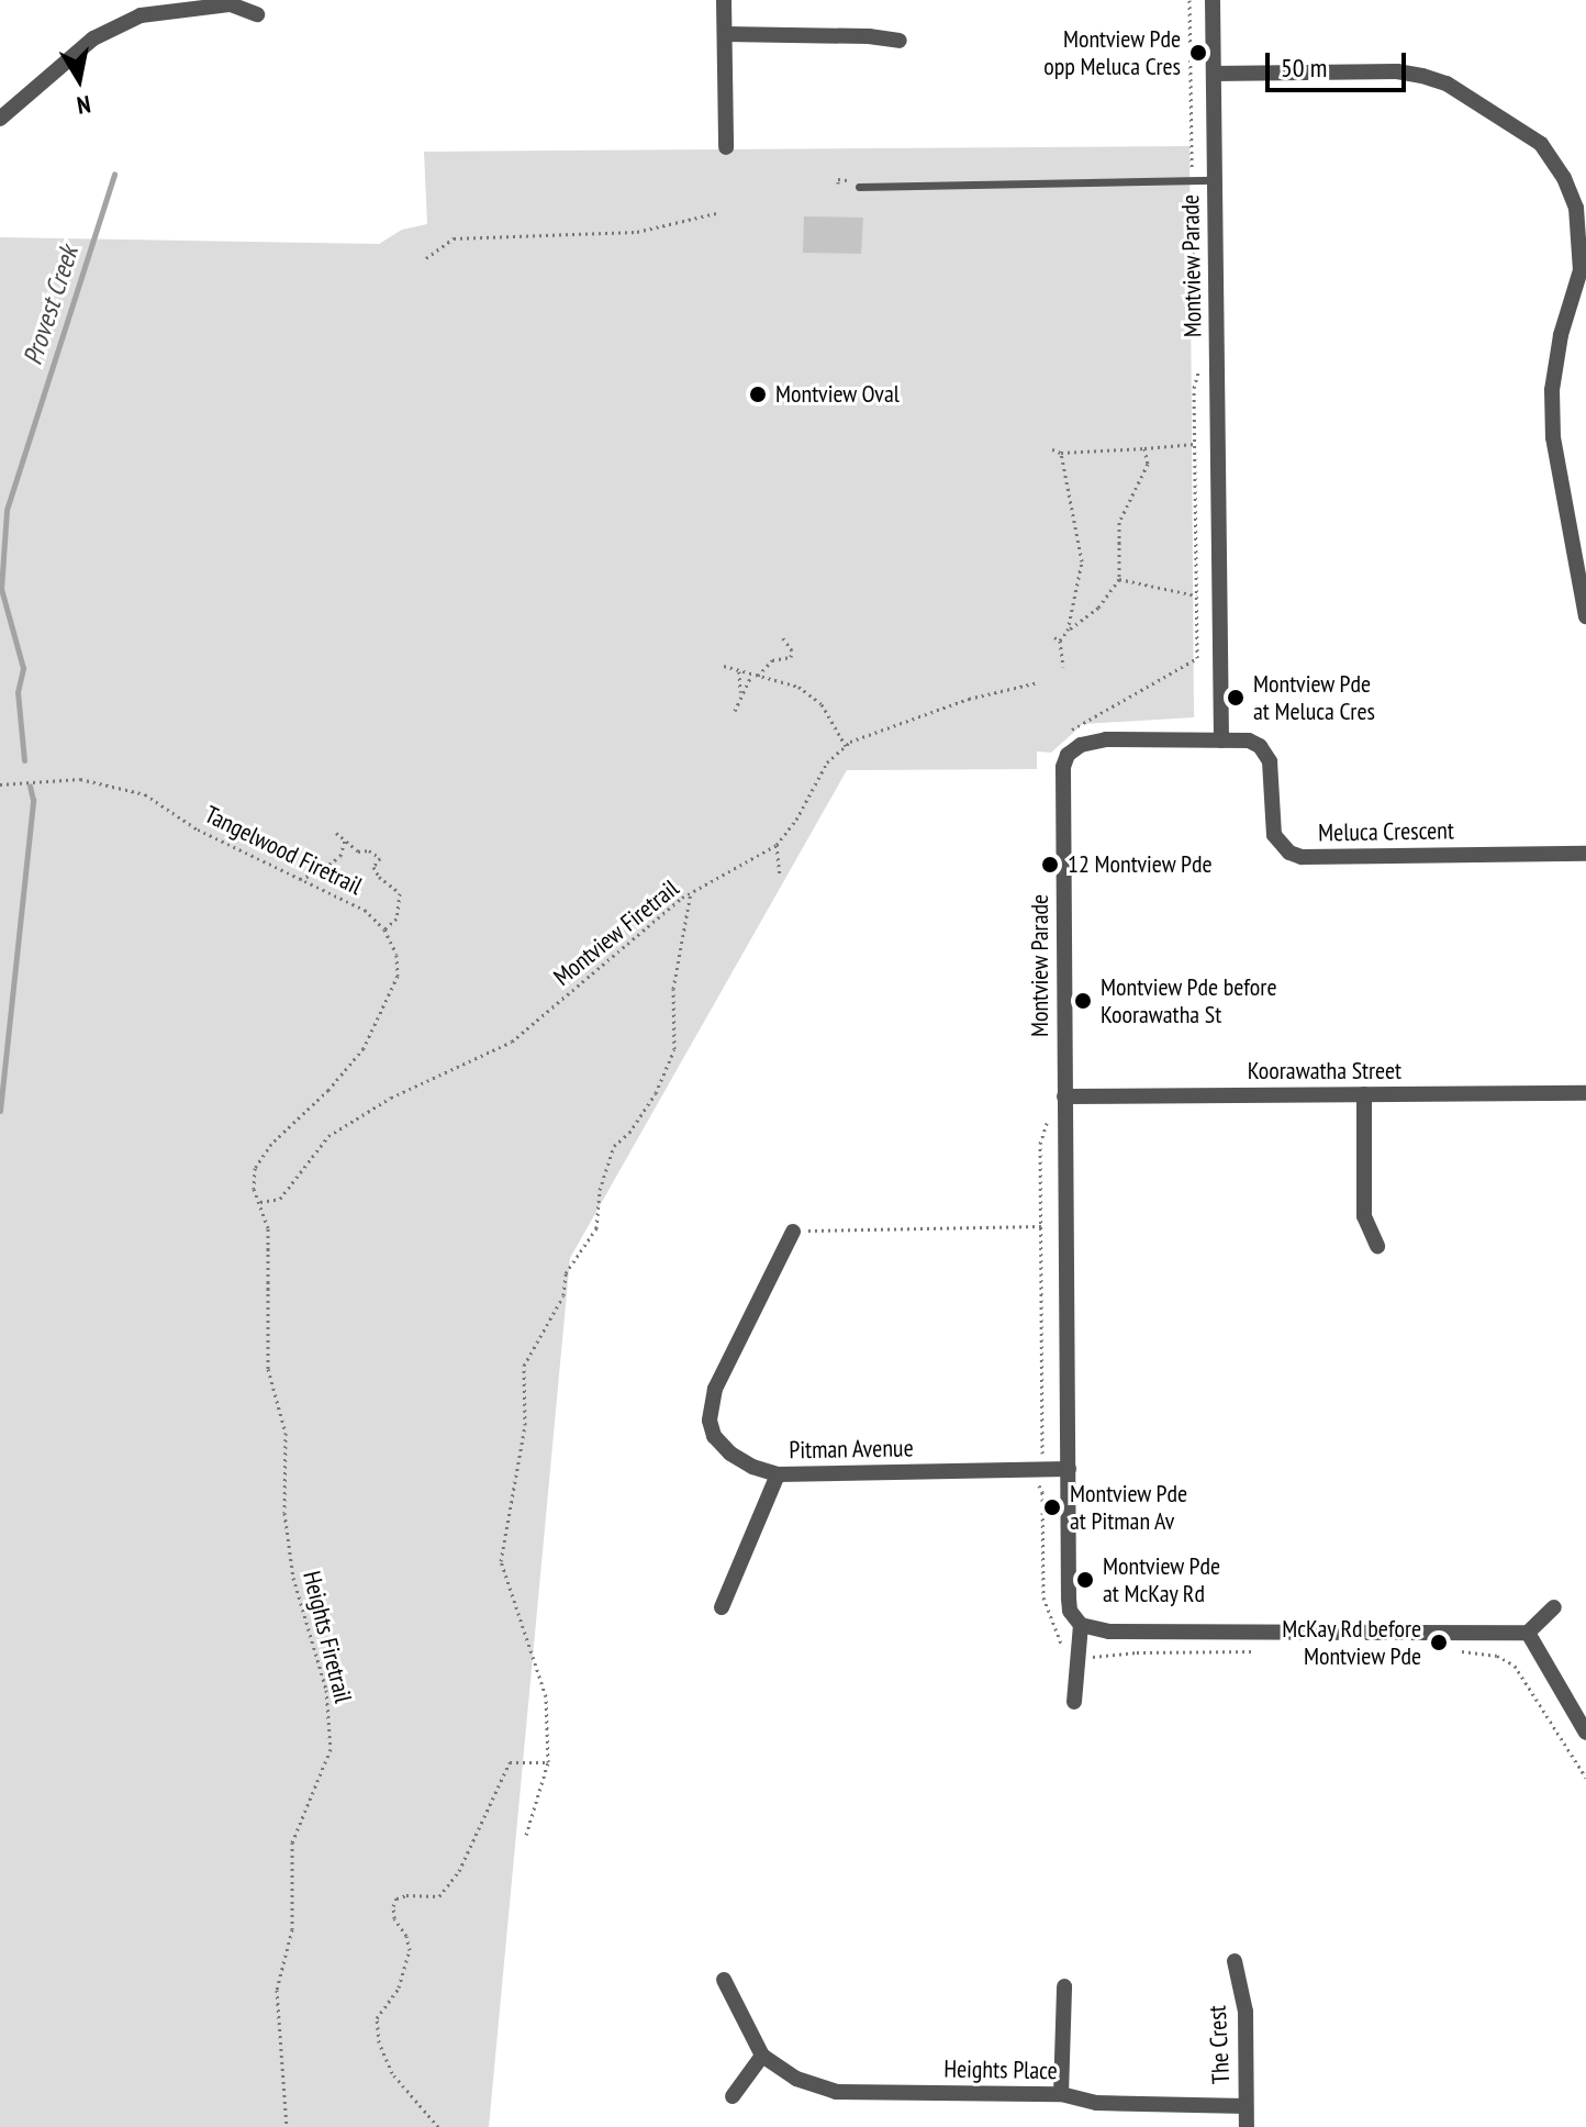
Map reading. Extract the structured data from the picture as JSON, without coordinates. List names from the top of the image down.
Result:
{
  "streets": {
    "street": [
      "Montview Parade",
      "Meluca Crescent",
      "Koorawatha Street",
      "Pitman Avenue",
      "The Crest",
      "Heights Place"
    ],
    "path": ["Tangelwood Firetrail", "Montview Firetrail", "Heights Firetrail"]
  },
  "crossings": [
    ["Montview Parade", "Meluca Crescent"],
    ["Montview Parade", "Koorawatha Street"],
    ["Montview Parade", "Pitman Avenue"],
    ["Montview Firetrail", "Heights Firetrail"],
    ["The Crest", "Heights Place"]
  ],
  "water": ["Provest Creek"],
  "places": [
    "Montview Pde opp Meluca Cres",
    "Montview Oval",
    "Montview Pde at Meluca Cres",
    "12 Montview Pde",
    "Montview Pde before Koorawatha St",
    "Montview Pde at Pitman Av",
    "Montview Pde at McKay Rd",
    "McKay Rd before Montview Pde"
  ],
  "scale_bar": "50 m",
  "north": "bottom"
}
